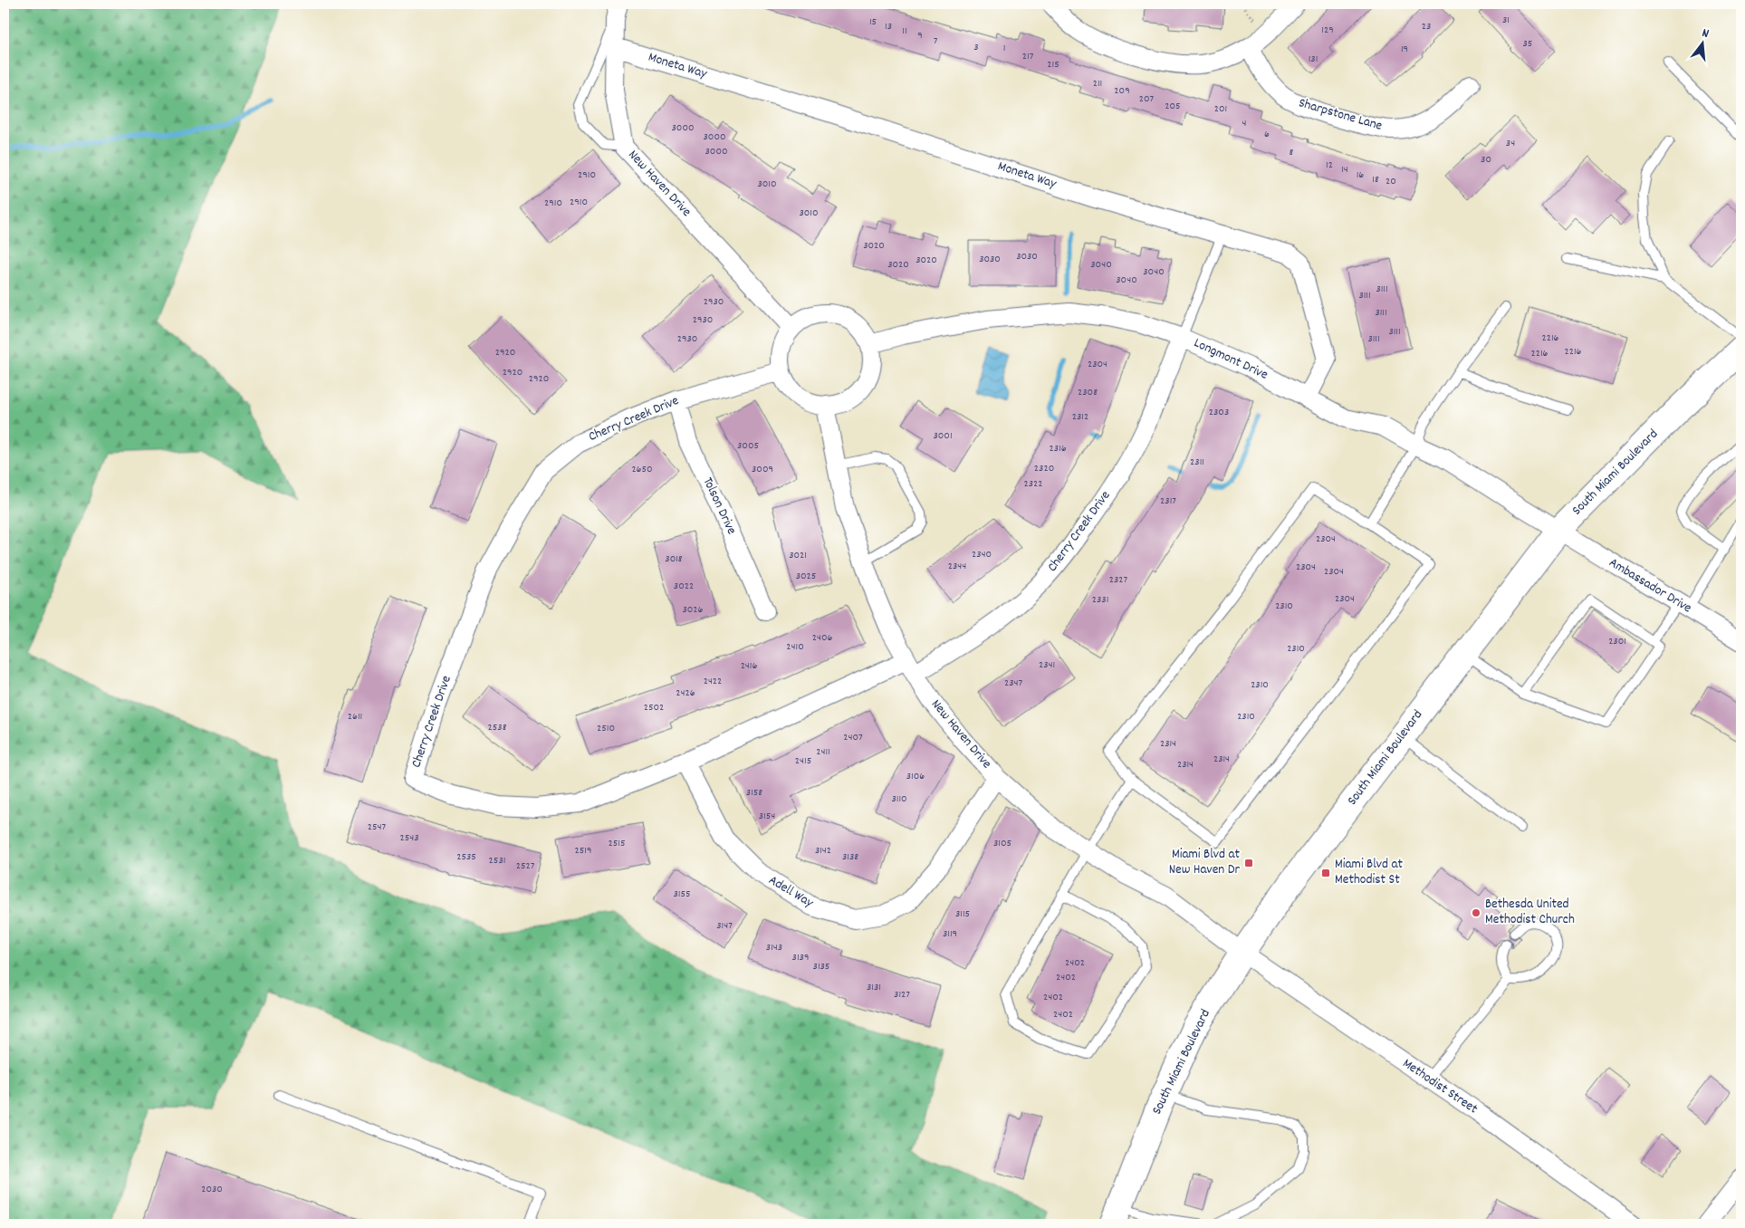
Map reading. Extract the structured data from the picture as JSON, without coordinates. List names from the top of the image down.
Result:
{
  "streets": {
    "main road": ["South Miami Boulevard"],
    "street": [
      "Moneta Way",
      "Sharpstone Lane",
      "New Haven Drive",
      "Longmont Drive",
      "Cherry Creek Drive",
      "Tolson Drive",
      "Ambassador Drive",
      "Adell Way",
      "Methodist Street"
    ]
  },
  "crossings": [
    ["Moneta Way", "New Haven Drive"],
    ["Moneta Way", "Longmont Drive"],
    ["New Haven Drive", "Longmont Drive"],
    ["New Haven Drive", "Cherry Creek Drive"],
    ["New Haven Drive", "South Miami Boulevard"],
    ["New Haven Drive", "Adell Way"],
    ["New Haven Drive", "Methodist Street"],
    ["Longmont Drive", "Cherry Creek Drive"],
    ["Longmont Drive", "South Miami Boulevard"],
    ["Longmont Drive", "Ambassador Drive"],
    ["Cherry Creek Drive", "Tolson Drive"],
    ["Cherry Creek Drive", "Adell Way"],
    ["South Miami Boulevard", "Ambassador Drive"],
    ["South Miami Boulevard", "Methodist Street"]
  ],
  "places": {
    "transit": ["Miami Blvd at New Haven Dr", "Miami Blvd at Methodist St"],
    "other": ["Bethesda United Methodist Church"]
  },
  "house_numbers": [
    "31",
    "15",
    "13",
    "23",
    "129",
    "11",
    "9",
    "7",
    "35",
    "3",
    "1",
    "19",
    "217",
    "131",
    "215",
    "211",
    "209",
    "207",
    "205",
    "201",
    "4",
    "3000",
    "6",
    "3000",
    "34",
    "3000",
    "8",
    "30",
    "12",
    "14",
    "2910",
    "16",
    "18",
    "20",
    "3010",
    "2910",
    "2910",
    "3010",
    "3020",
    "3030",
    "3030",
    "3020",
    "3020",
    "3040",
    "3040",
    "3040",
    "3111",
    "3111",
    "2930",
    "3111",
    "2930",
    "3111",
    "2216",
    "2930",
    "3111",
    "2216",
    "2920",
    "2216",
    "2304",
    "2920",
    "2920",
    "2308",
    "2303",
    "2312",
    "3001",
    "3005",
    "2316",
    "2311",
    "2320",
    "2650",
    "3009",
    "2322",
    "2317",
    "2304",
    "2340",
    "3021",
    "3018",
    "2344",
    "2304",
    "2304",
    "3025",
    "2327",
    "3022",
    "2304",
    "2331",
    "2310",
    "3026",
    "2406",
    "2301",
    "2410",
    "2310",
    "2341",
    "2416",
    "2422",
    "2347",
    "2310",
    "2426",
    "2502",
    "2611",
    "2310",
    "2538",
    "2510",
    "2407",
    "2314",
    "2411",
    "2314",
    "2415",
    "2314",
    "3106",
    "3158",
    "3110",
    "3154",
    "2547",
    "2543",
    "2515",
    "3105",
    "2519",
    "3142",
    "2535",
    "3138",
    "2531",
    "2527",
    "3155",
    "3115",
    "3147",
    "3119",
    "3143",
    "3139",
    "2402",
    "3135",
    "2402",
    "3131",
    "3127",
    "2402",
    "2402",
    "2030"
  ],
  "north": "top"
}
